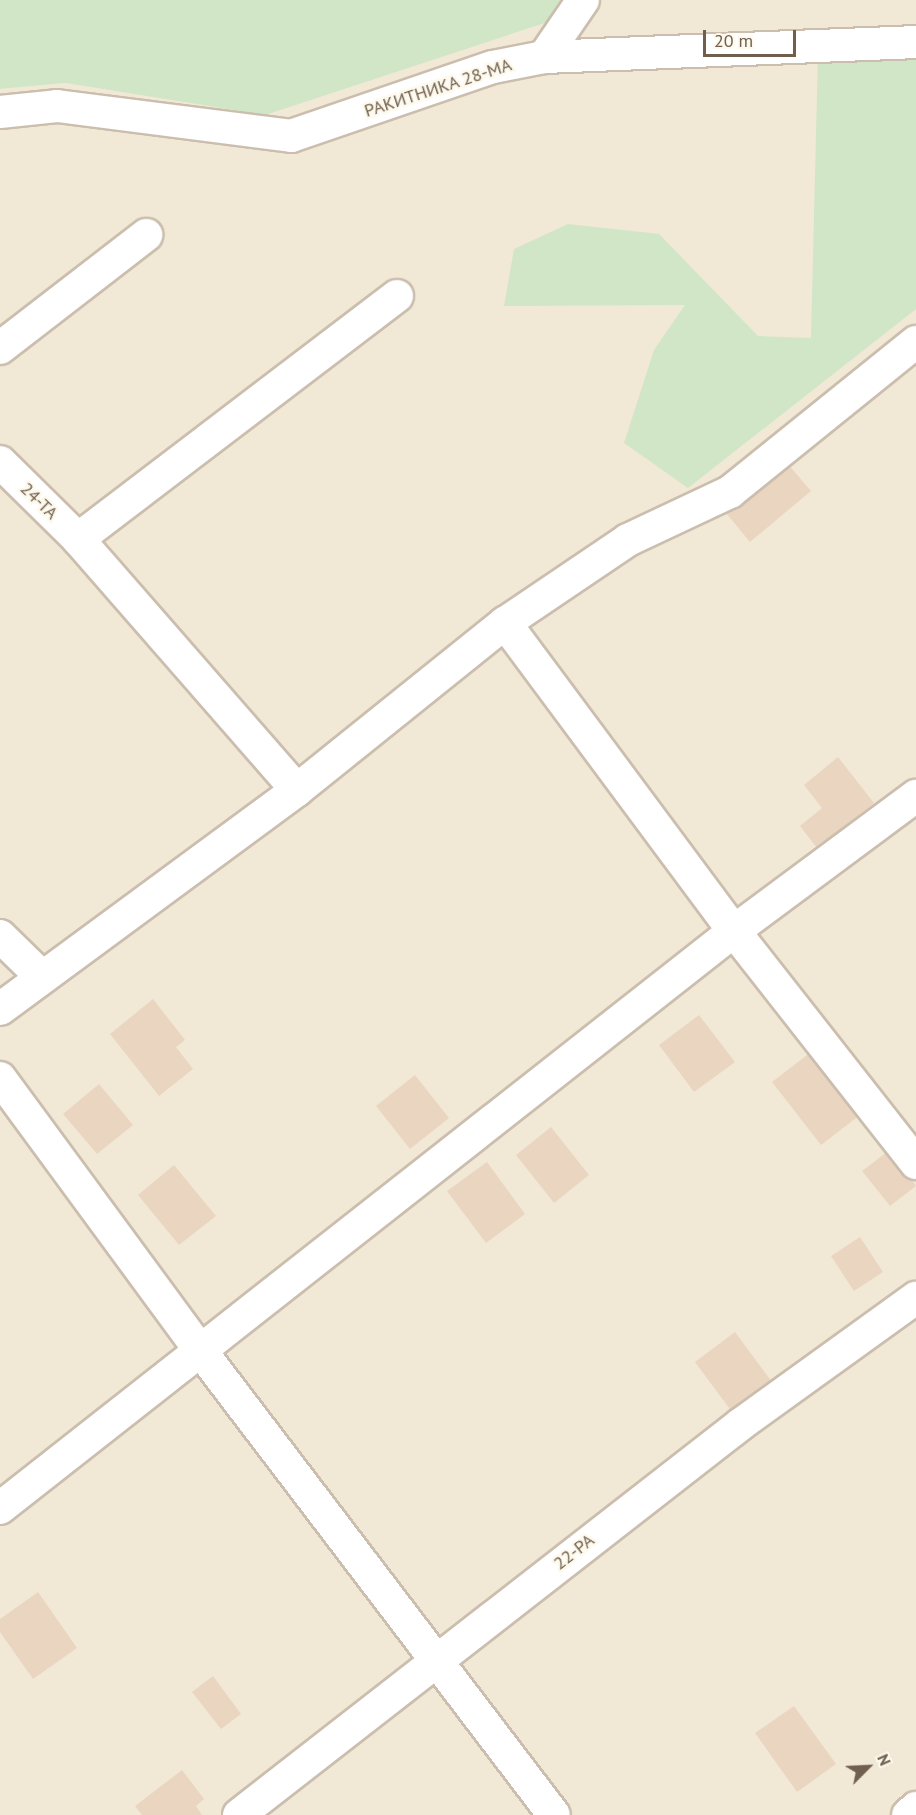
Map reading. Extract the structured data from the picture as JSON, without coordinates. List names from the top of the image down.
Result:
{
  "streets": {
    "street": ["РАКИТНИКА 28-МА", "24-ТА", "22-РА"]
  },
  "scale_bar": "20 m",
  "north": "top right"
}
